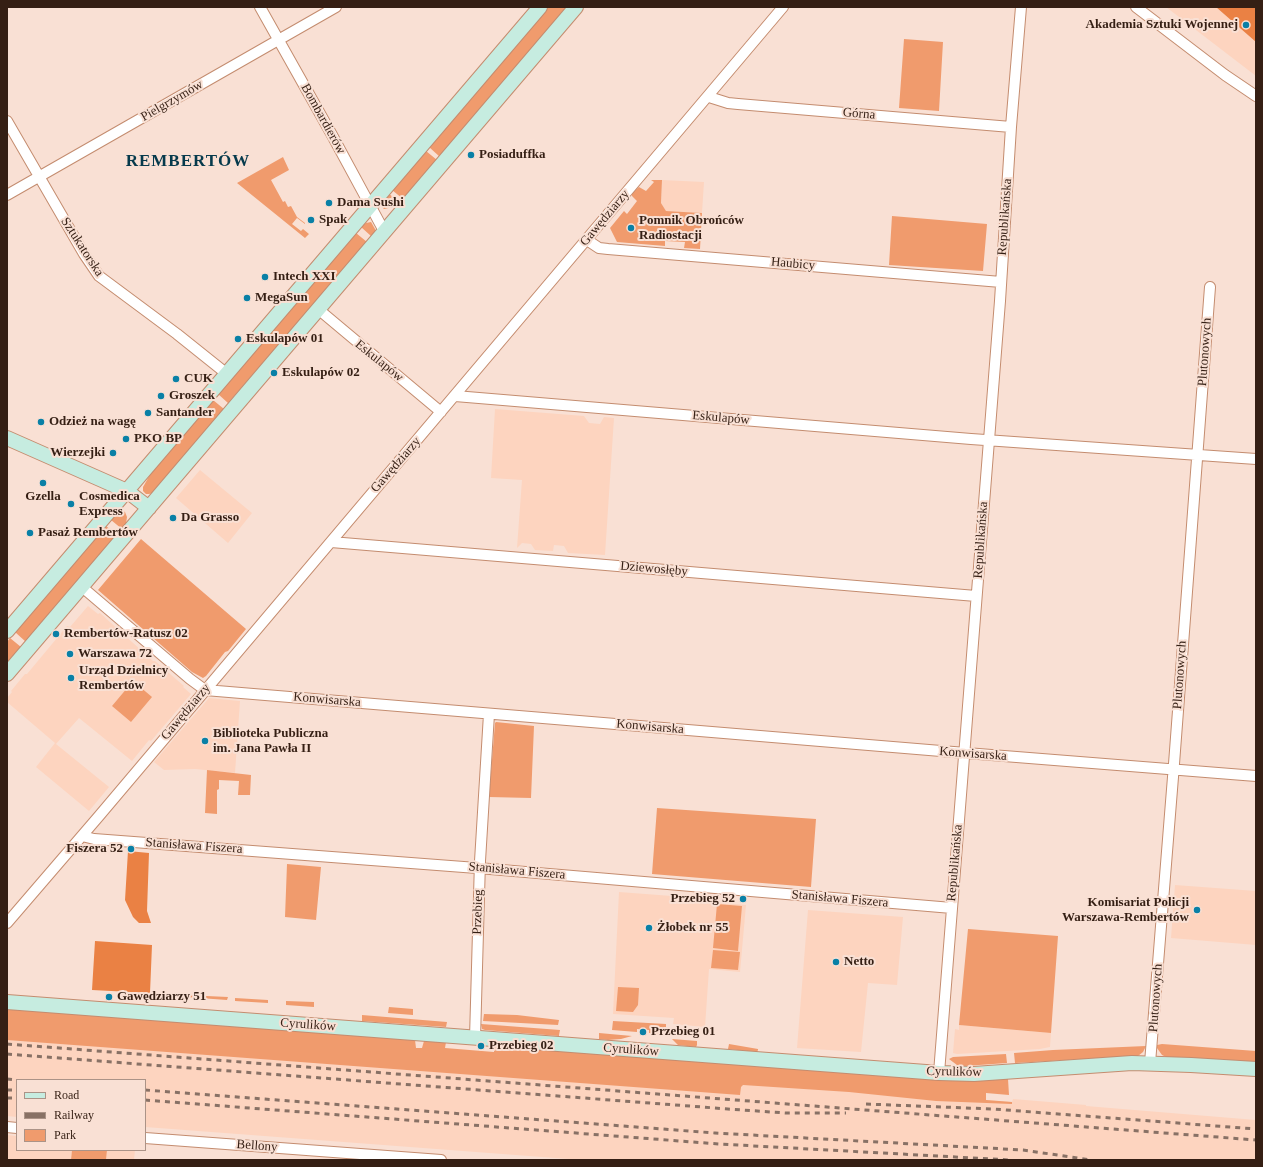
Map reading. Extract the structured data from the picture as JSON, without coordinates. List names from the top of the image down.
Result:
{
  "streets": {
    "street": [
      "Pielgrzymów",
      "Górna",
      "Bombardierów",
      "Republikańska",
      "Gawędziarzy",
      "Sztukatorska",
      "Haubicy",
      "Plutonowych",
      "Eskulapów",
      "Dziewosłęby",
      "Konwisarska",
      "Stanisława Fiszera",
      "Przebieg",
      "Cyrulików",
      "Bellony"
    ]
  },
  "crossings": [
    ["Pielgrzymów", "Bombardierów"],
    ["Pielgrzymów", "Sztukatorska"],
    ["Górna", "Republikańska"],
    ["Górna", "Gawędziarzy"],
    ["Republikańska", "Haubicy"],
    ["Republikańska", "Eskulapów"],
    ["Republikańska", "Dziewosłęby"],
    ["Republikańska", "Konwisarska"],
    ["Republikańska", "Stanisława Fiszera"],
    ["Republikańska", "Cyrulików"],
    ["Gawędziarzy", "Haubicy"],
    ["Gawędziarzy", "Eskulapów"],
    ["Gawędziarzy", "Dziewosłęby"],
    ["Gawędziarzy", "Konwisarska"],
    ["Gawędziarzy", "Stanisława Fiszera"],
    ["Plutonowych", "Eskulapów"],
    ["Plutonowych", "Konwisarska"],
    ["Plutonowych", "Cyrulików"],
    ["Konwisarska", "Przebieg"],
    ["Stanisława Fiszera", "Przebieg"],
    ["Przebieg", "Cyrulików"]
  ],
  "districts": ["REMBERTÓW"],
  "places": [
    "Akademia Sztuki Wojennej",
    "Posiaduffka",
    "Dama Sushi",
    "Spak",
    "Pomnik Obrońców Radiostacji",
    "Intech XXI",
    "MegaSun",
    "Eskulapów 01",
    "Eskulapów 02",
    "CUK",
    "Groszek",
    "Santander",
    "Odzież na wagę",
    "PKO BP",
    "Wierzejki",
    "Gzella",
    "Cosmedica Express",
    "Da Grasso",
    "Pasaż Rembertów",
    "Rembertów-Ratusz 02",
    "Warszawa 72",
    "Urząd Dzielnicy Rembertów",
    "Biblioteka Publiczna im. Jana Pawła II",
    "Fiszera 52",
    "Przebieg 52",
    "Komisariat Policji Warszawa-Rembertów",
    "Żłobek nr 55",
    "Netto",
    "Gawędziarzy 51",
    "Przebieg 01",
    "Przebieg 02"
  ],
  "legend": ["Road", "Railway", "Park"]
}
